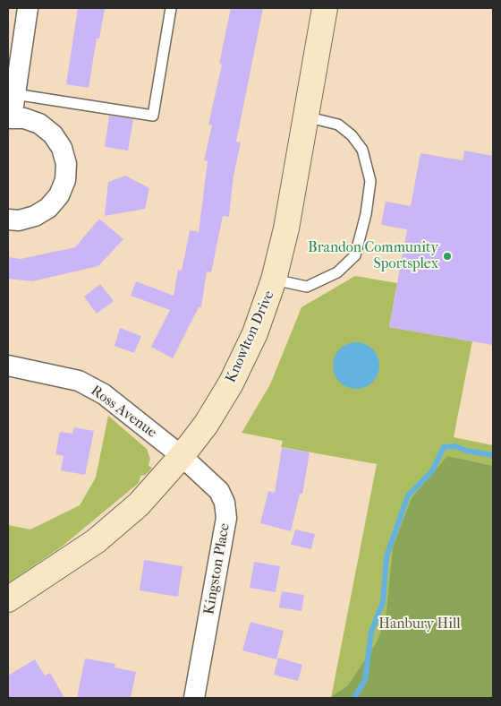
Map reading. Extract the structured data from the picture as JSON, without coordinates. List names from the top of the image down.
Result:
{
  "streets": {
    "street": ["Knowlton Drive", "Ross Avenue", "Kingston Place"]
  },
  "crossings": [
    ["Knowlton Drive", "Ross Avenue"],
    ["Knowlton Drive", "Kingston Place"],
    ["Ross Avenue", "Kingston Place"]
  ],
  "parks": ["Hanbury Hill"],
  "places": ["Brandon Community Sportsplex"]
}
